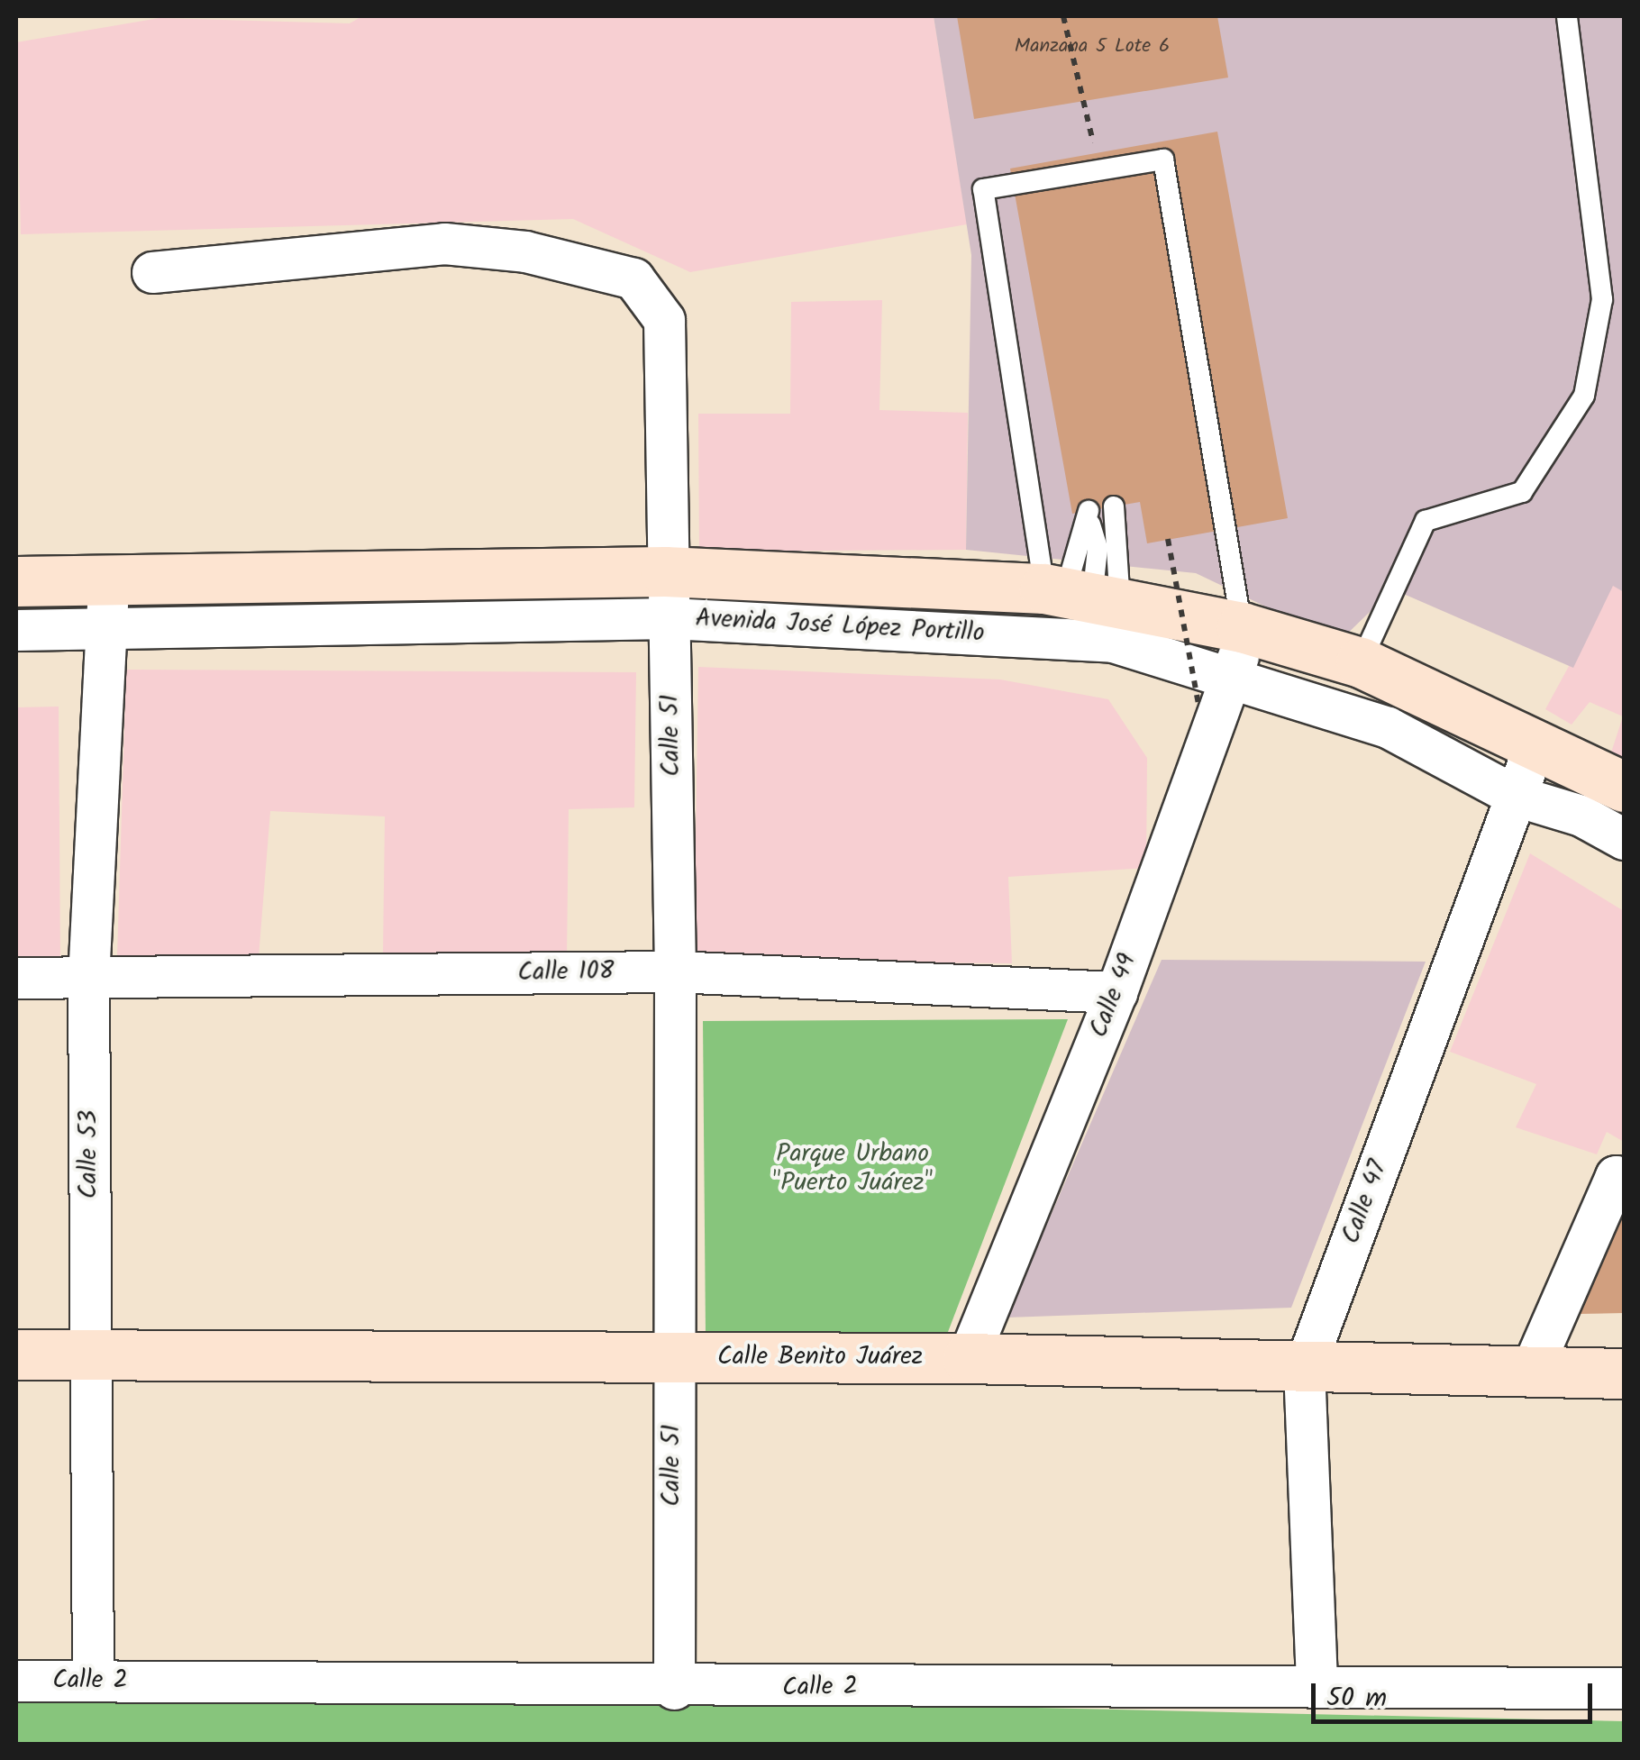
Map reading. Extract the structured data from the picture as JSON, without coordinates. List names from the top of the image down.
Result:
{
  "streets": {
    "street": [
      "Avenida José López Portillo",
      "Calle 51",
      "Calle 108",
      "Calle 49",
      "Calle 53",
      "Calle 47",
      "Calle Benito Juárez",
      "Calle 2"
    ]
  },
  "crossings": [
    ["Avenida José López Portillo", "Calle 51"],
    ["Avenida José López Portillo", "Calle 49"],
    ["Avenida José López Portillo", "Calle 53"],
    ["Avenida José López Portillo", "Calle 47"],
    ["Calle 51", "Calle 108"],
    ["Calle 51", "Calle Benito Juárez"],
    ["Calle 51", "Calle 2"],
    ["Calle 108", "Calle 49"],
    ["Calle 108", "Calle 53"],
    ["Calle 49", "Calle Benito Juárez"],
    ["Calle 53", "Calle Benito Juárez"],
    ["Calle 53", "Calle 2"],
    ["Calle 47", "Calle Benito Juárez"],
    ["Calle 47", "Calle 2"]
  ],
  "parks": ["Parque Urbano \"Puerto Juárez\""],
  "house_numbers": ["Manzana 5 Lote 6"],
  "scale_bar": "50 m"
}
